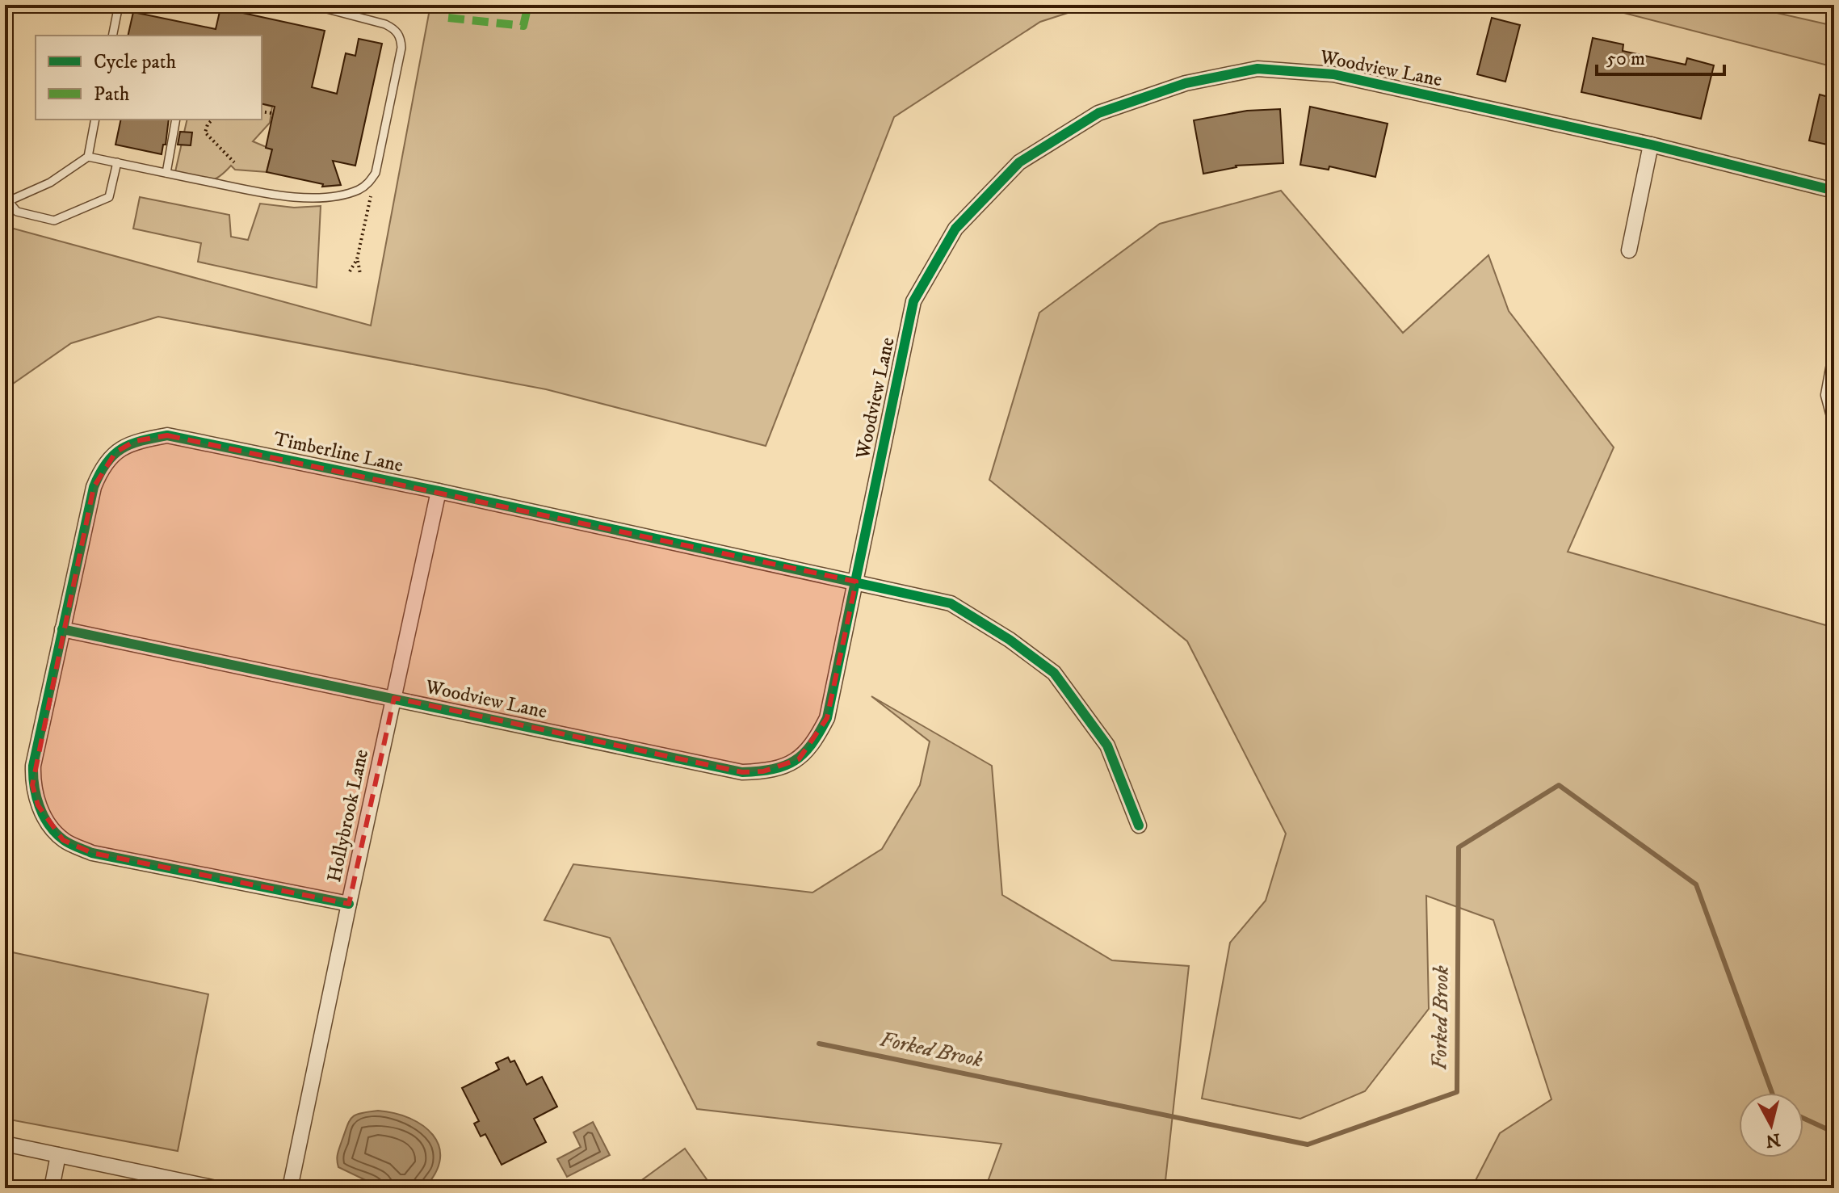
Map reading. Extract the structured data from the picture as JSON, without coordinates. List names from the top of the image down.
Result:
{
  "streets": {
    "street": ["Woodview Lane", "Timberline Lane", "Hollybrook Lane"]
  },
  "crossings": [
    ["Woodview Lane", "Timberline Lane"],
    ["Woodview Lane", "Hollybrook Lane"],
    ["Timberline Lane", "Hollybrook Lane"]
  ],
  "water": ["Forked Brook"],
  "legend": ["Cycle path", "Path"],
  "scale_bar": "50 m",
  "north": "bottom"
}
